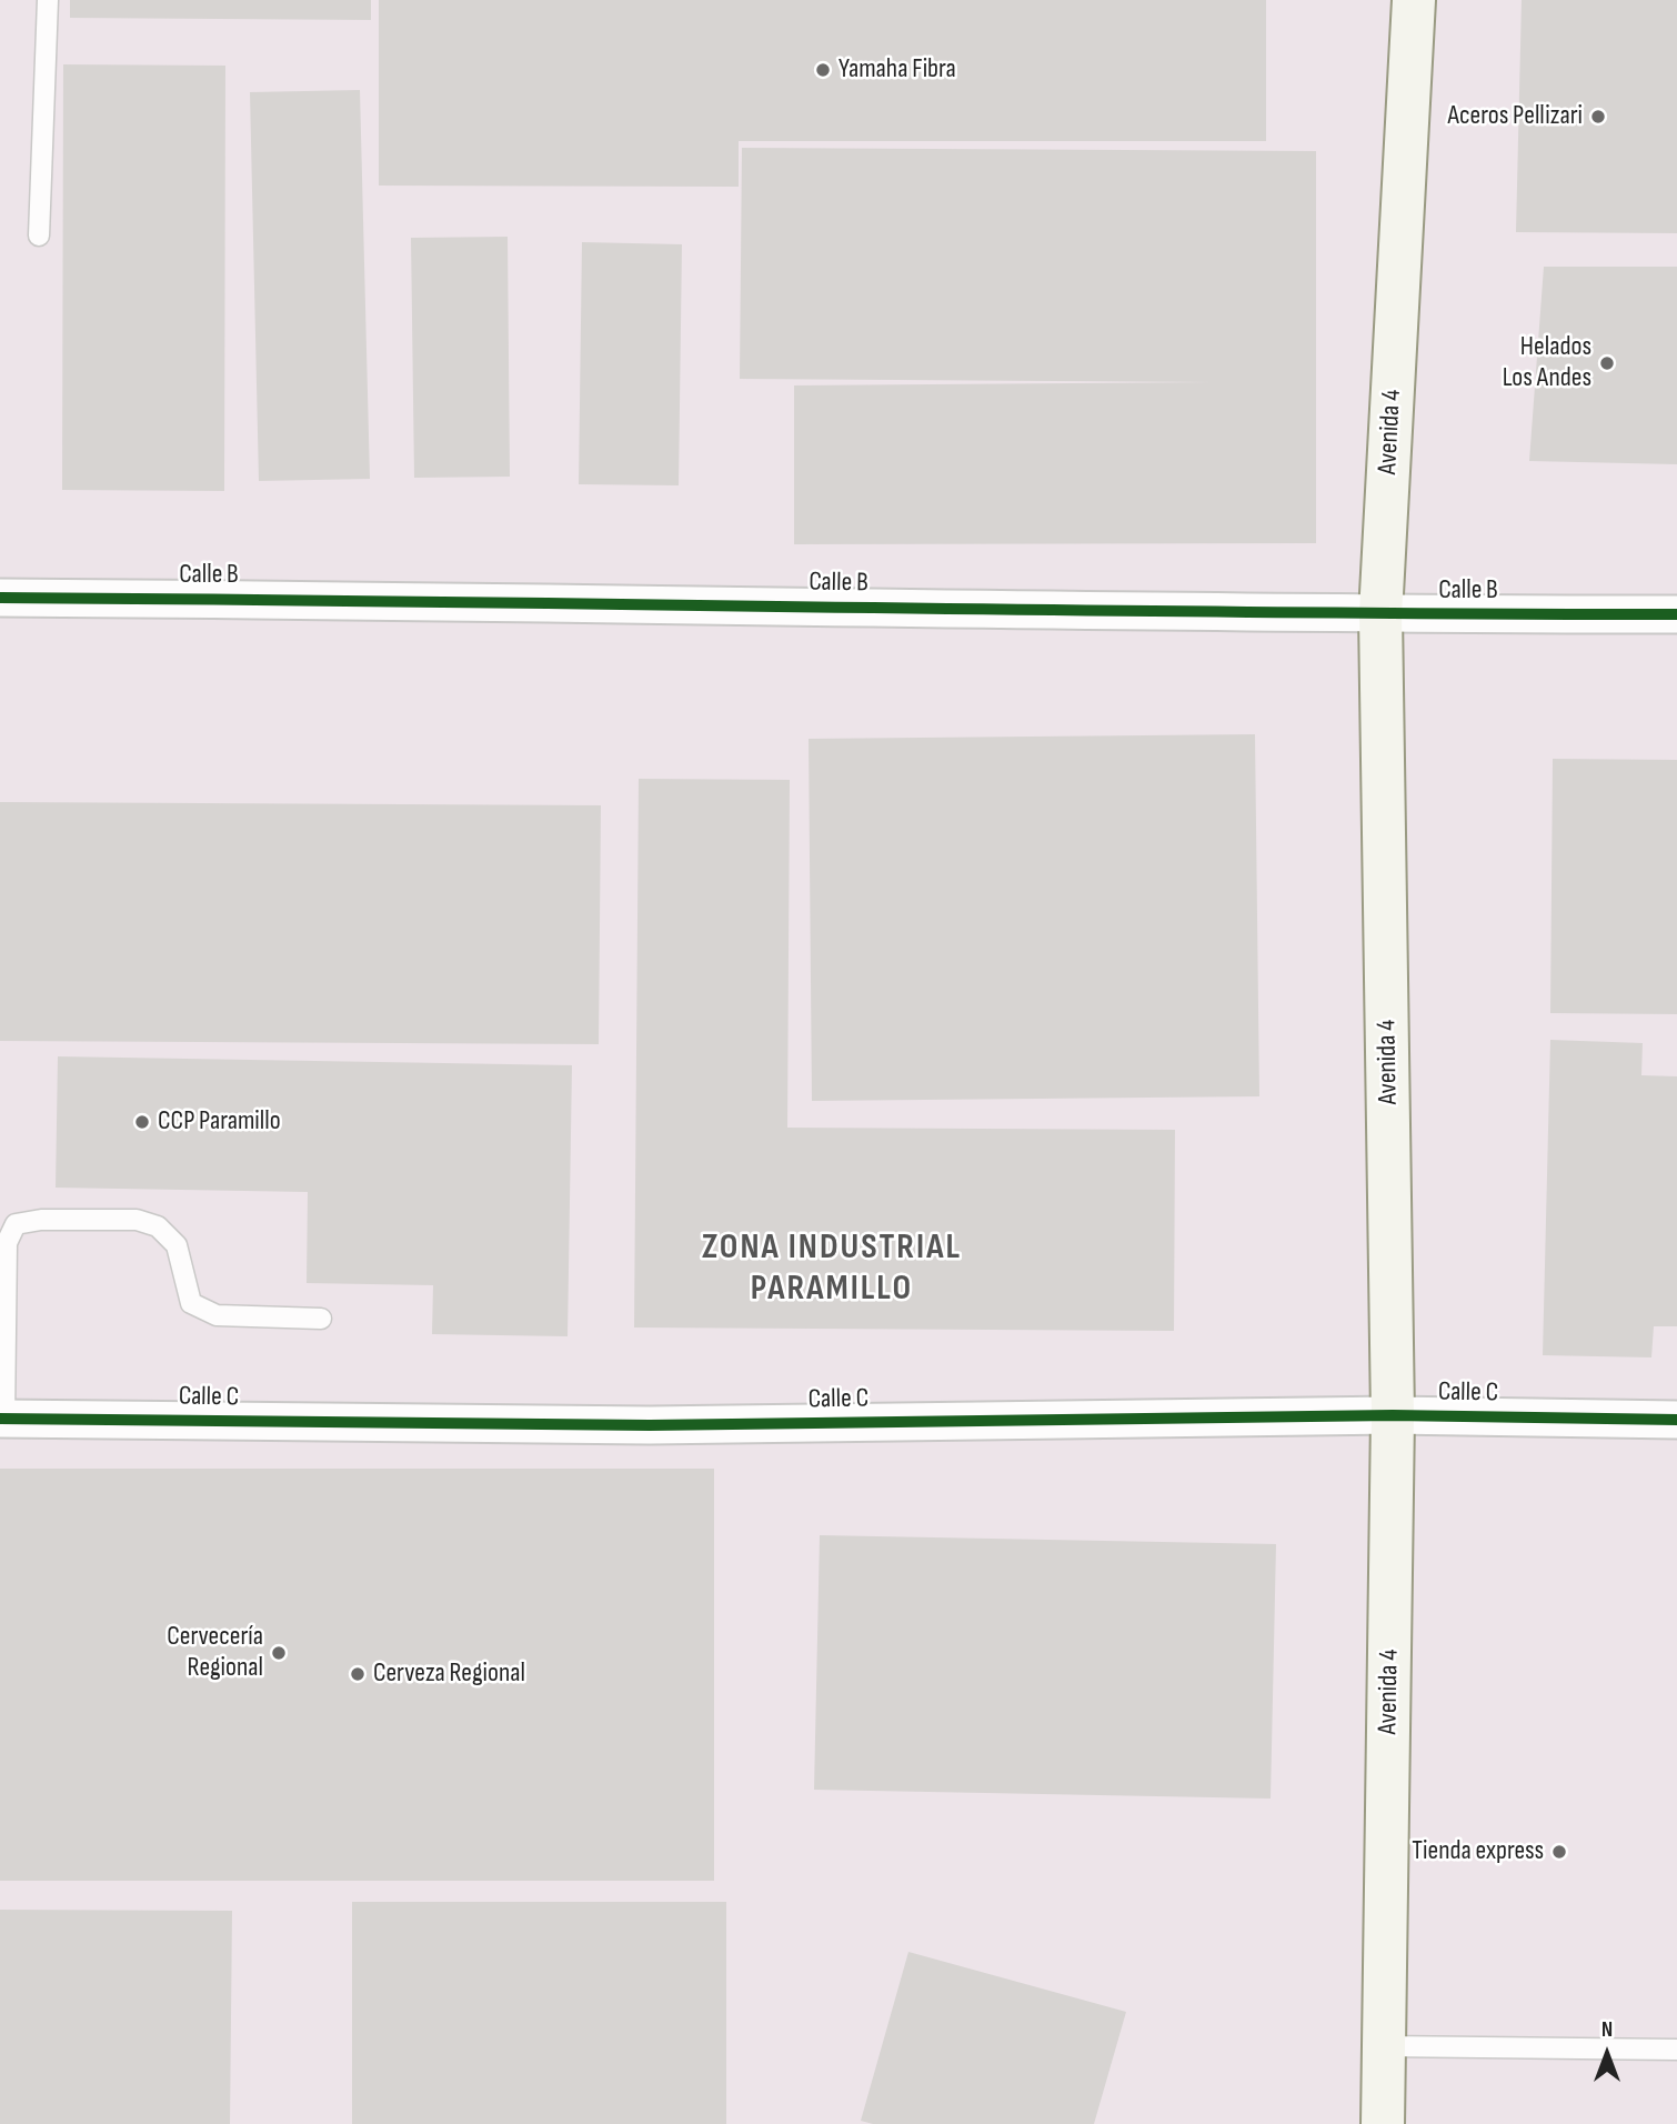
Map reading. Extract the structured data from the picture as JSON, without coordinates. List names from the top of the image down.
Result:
{
  "streets": {
    "main road": ["Avenida 4"],
    "street": ["Calle B", "Calle C"]
  },
  "crossings": [
    ["Avenida 4", "Calle B"],
    ["Avenida 4", "Calle C"]
  ],
  "districts": ["ZONA INDUSTRIAL PARAMILLO"],
  "places": [
    "Yamaha Fibra",
    "Aceros Pellizari",
    "Helados Los Andes",
    "CCP Paramillo",
    "Cervecería Regional",
    "Cerveza Regional",
    "Tienda express"
  ],
  "north": "top"
}
